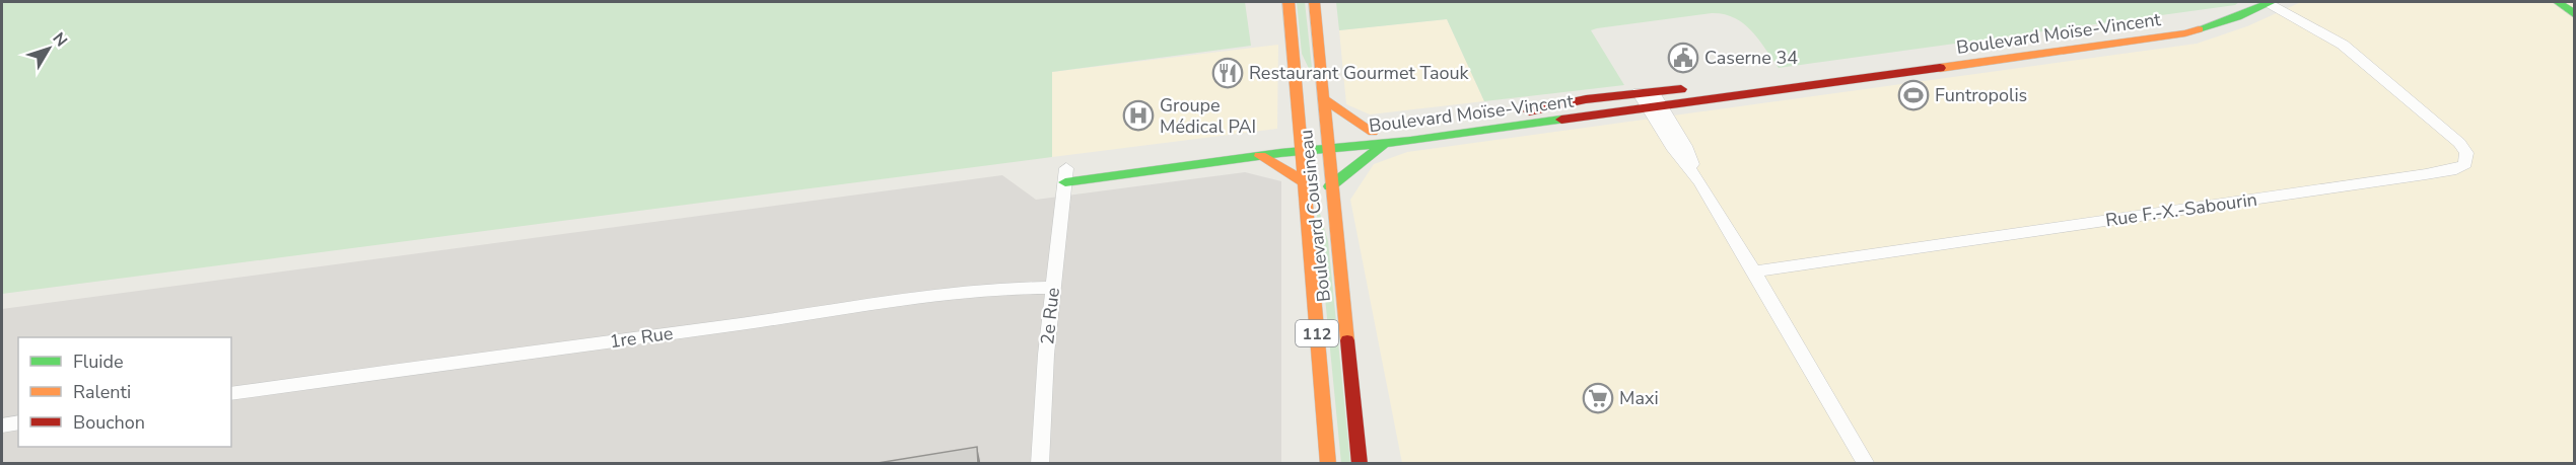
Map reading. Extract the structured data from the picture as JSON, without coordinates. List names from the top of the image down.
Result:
{
  "streets": {
    "street": [
      "Boulevard Moïse-Vincent",
      "Rue F.-X.-Sabourin",
      "Boulevard Cousineau",
      "2e Rue",
      "112",
      "1re Rue"
    ]
  },
  "crossings": [
    ["Boulevard Moïse-Vincent", "Rue F.-X.-Sabourin"],
    ["Boulevard Moïse-Vincent", "Boulevard Cousineau"],
    ["Boulevard Moïse-Vincent", "2e Rue"],
    ["2e Rue", "1re Rue"]
  ],
  "places": {
    "public building": ["Caserne 34"],
    "restaurant": ["Restaurant Gourmet Taouk"],
    "sports": ["Funtropolis"],
    "hospital": ["Groupe Médical PAI"],
    "supermarket": ["Maxi"]
  },
  "legend": ["Fluide", "Ralenti", "Bouchon"],
  "north": "top right"
}
